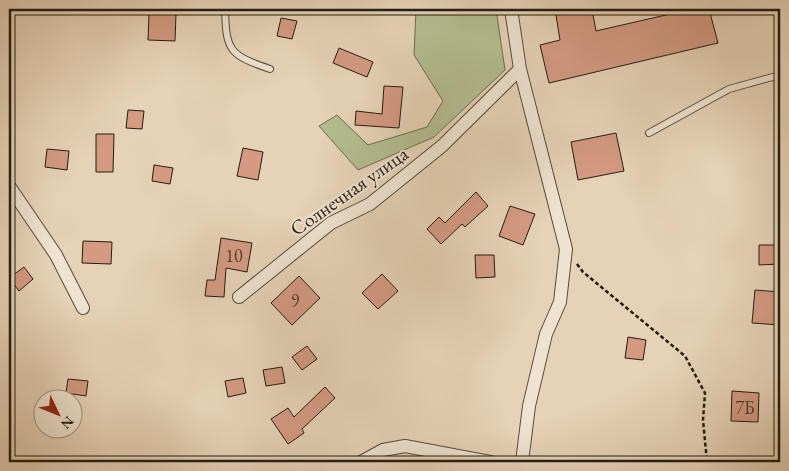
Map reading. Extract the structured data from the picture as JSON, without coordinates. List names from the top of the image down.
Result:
{
  "streets": {
    "street": ["Солнечная улица"]
  },
  "house_numbers": ["10", "9", "7Б"],
  "north": "bottom right"
}
